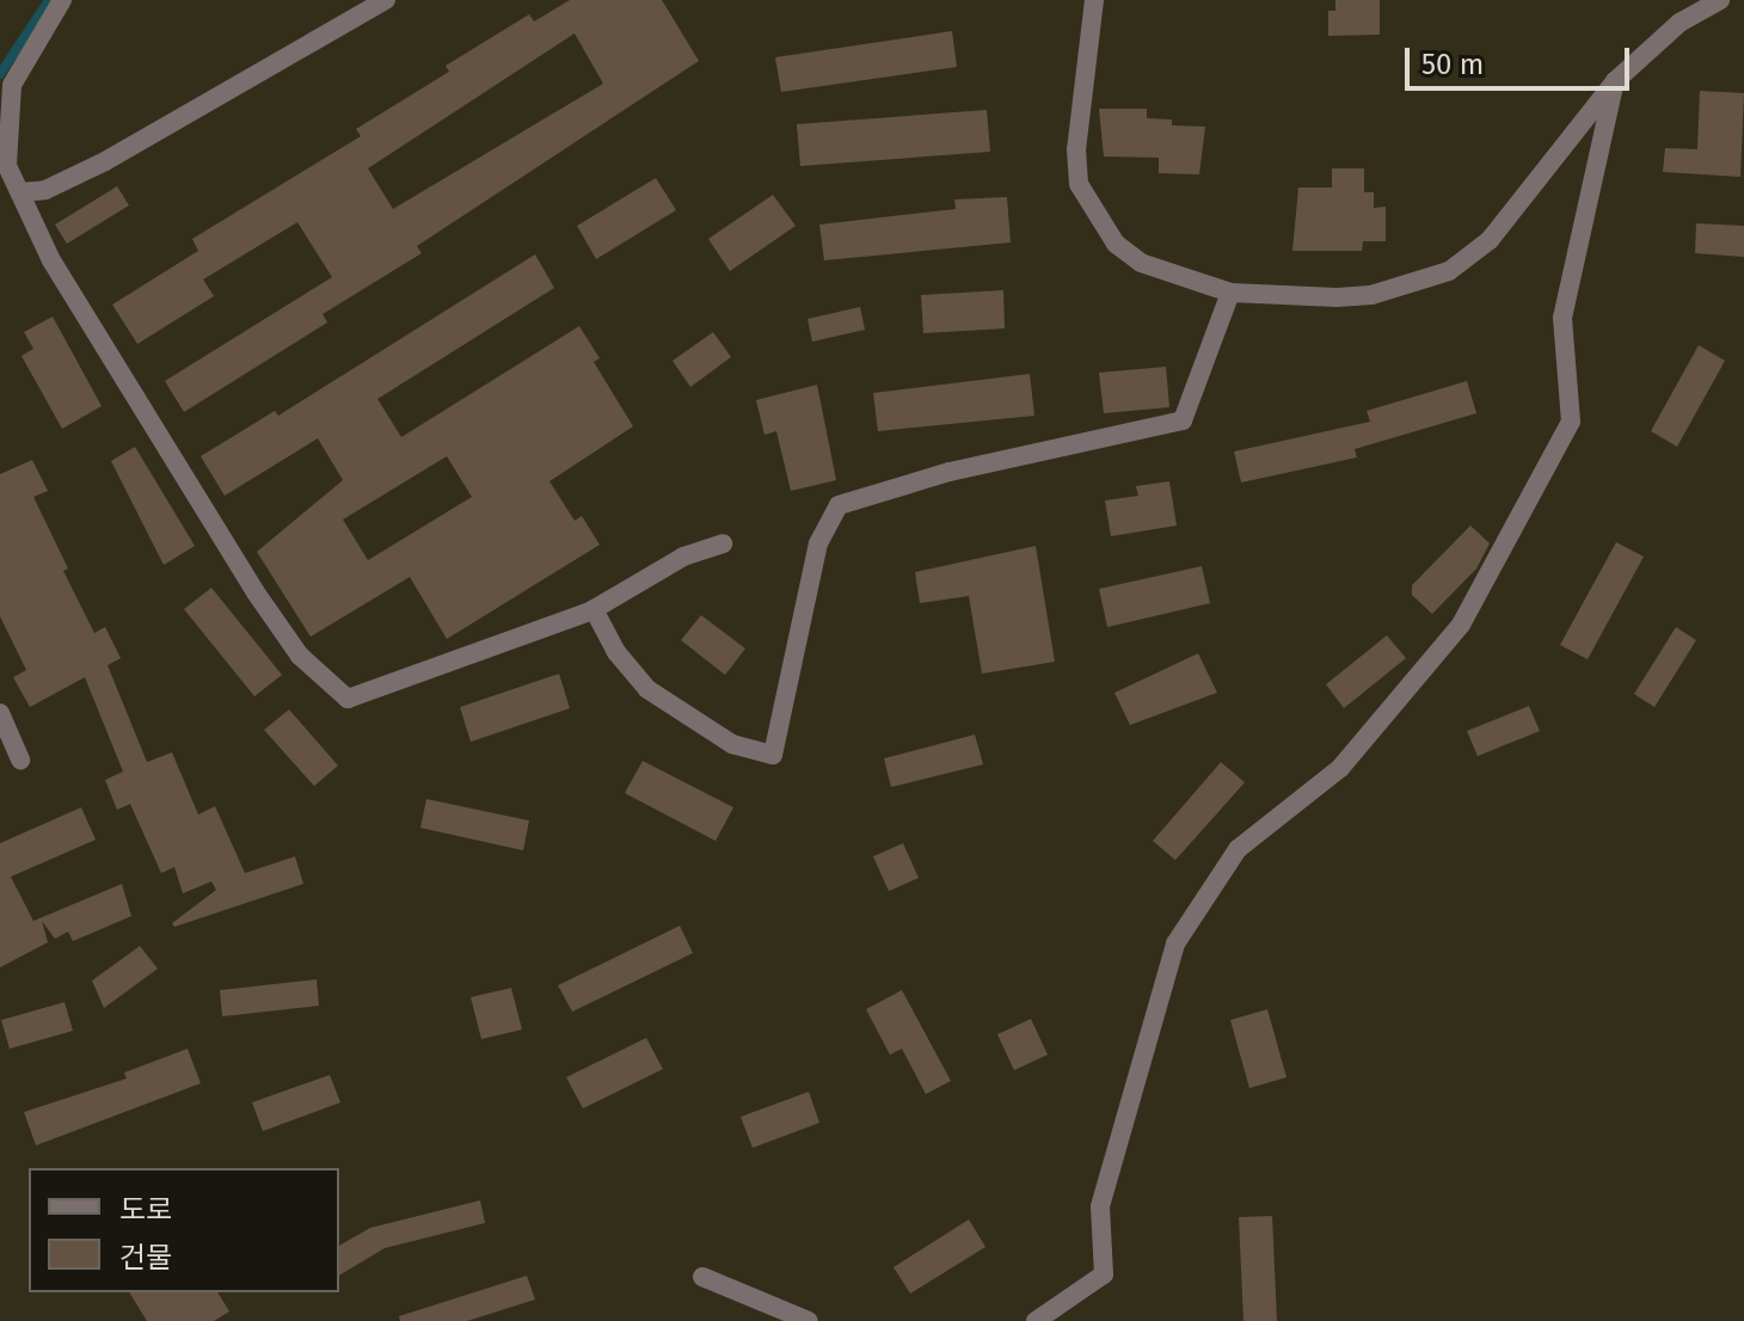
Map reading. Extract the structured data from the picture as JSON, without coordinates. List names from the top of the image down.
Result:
{
  "legend": ["도로", "건물"],
  "scale_bar": "50 m"
}
